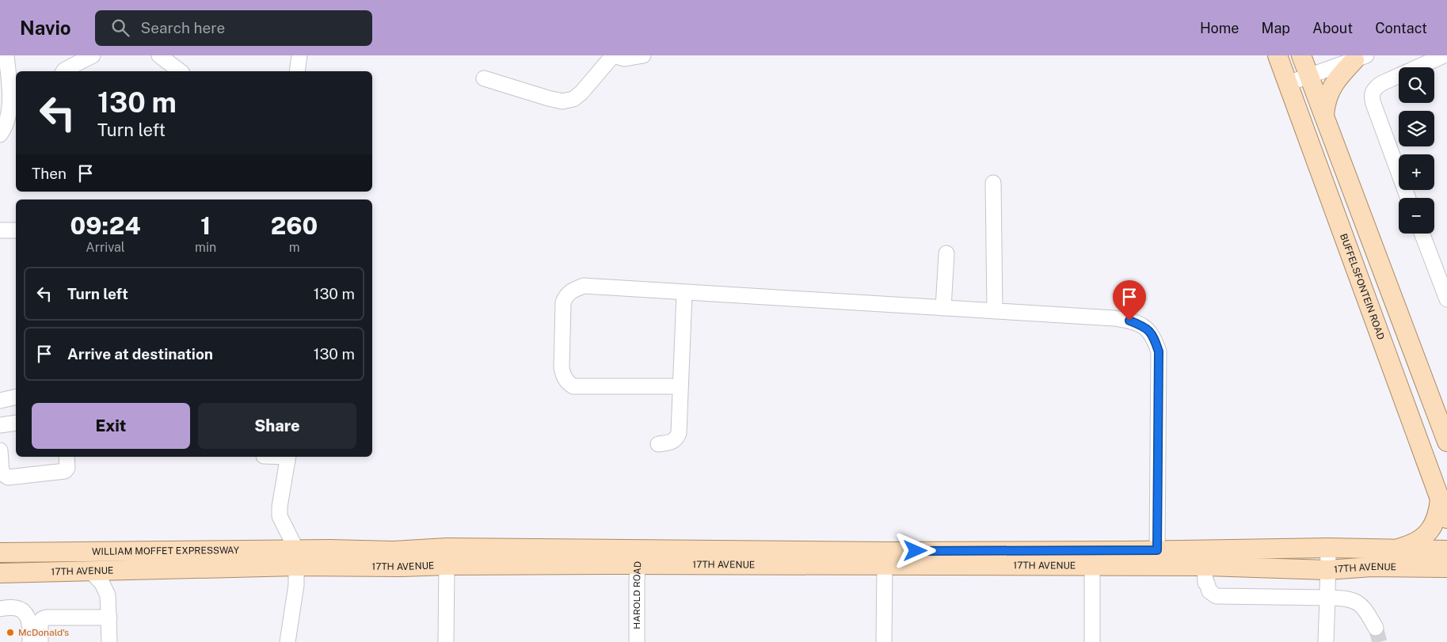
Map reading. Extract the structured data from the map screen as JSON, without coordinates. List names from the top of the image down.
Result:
{
  "streets": {
    "main road": ["BUFFELSFONTEIN ROAD", "WILLIAM MOFFET EXPRESSWAY", "17TH AVENUE"],
    "street": ["HAROLD ROAD"]
  },
  "crossings": [
    ["WILLIAM MOFFET EXPRESSWAY", "17TH AVENUE"],
    ["17TH AVENUE", "HAROLD ROAD"]
  ],
  "places": ["McDonald's"],
  "page": {
    "header": "Navio",
    "search": "Search here",
    "nav": [
      "Home",
      "Map",
      "About",
      "Contact"
    ],
    "map_buttons": ["+", "−"],
    "turn": ["130 m", "Turn left"],
    "then": "Then",
    "eta": [
      "09:24",
      "Arrival",
      "1",
      "min",
      "260",
      "m"
    ],
    "list": [
      {
        "name": "Turn left",
        "value": "130 m"
      },
      {
        "name": "Arrive at destination",
        "value": "130 m"
      }
    ],
    "buttons": ["Exit", "Share"]
  }
}
